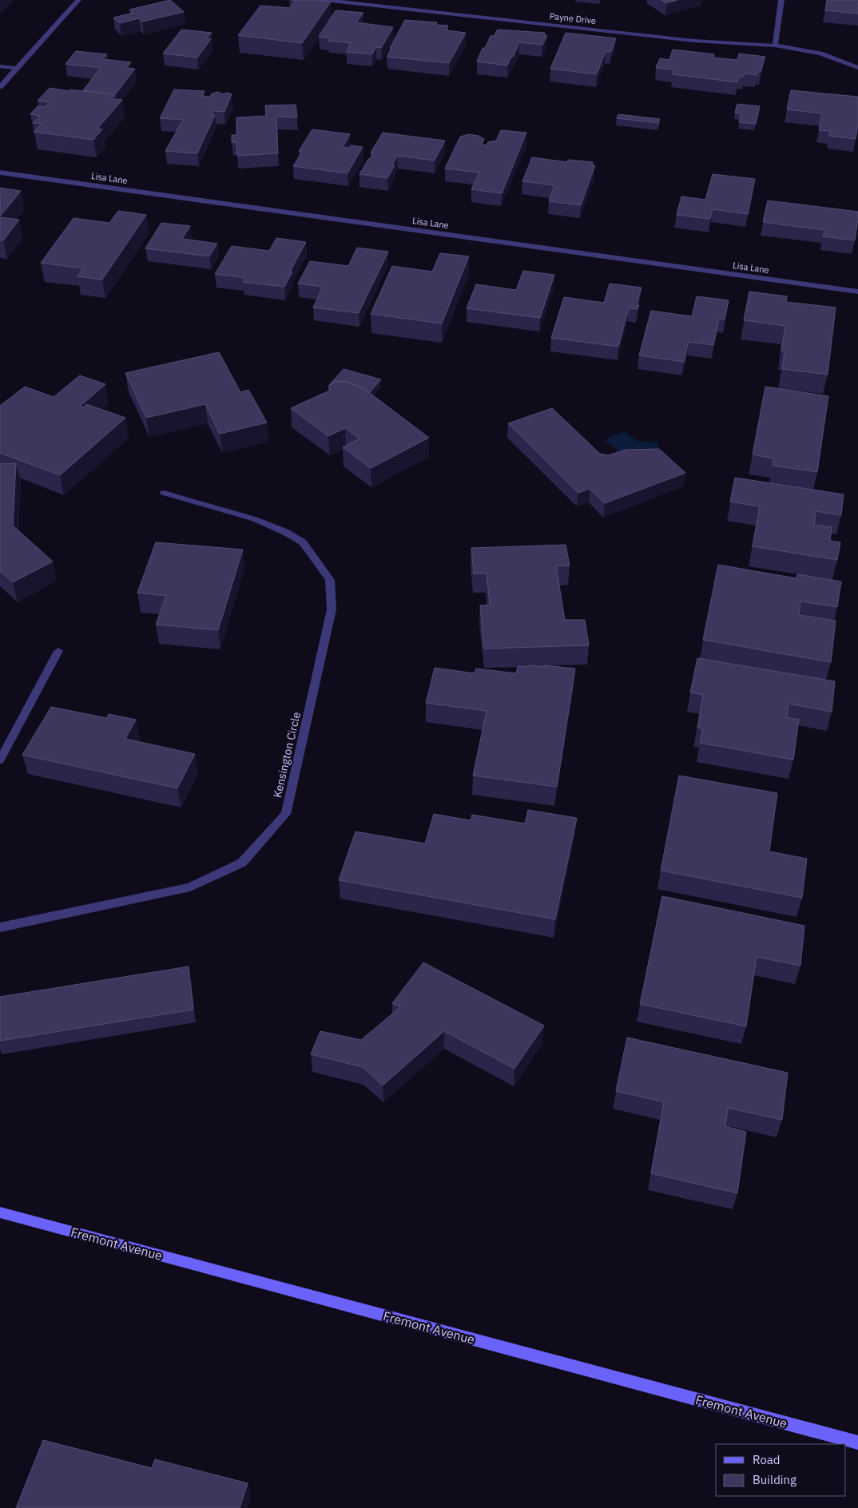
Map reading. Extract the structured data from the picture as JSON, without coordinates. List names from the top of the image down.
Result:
{
  "streets": {
    "main road": ["Fremont Avenue"],
    "street": ["Payne Drive", "Lisa Lane", "Kensington Circle"]
  },
  "legend": ["Road", "Building"]
}
